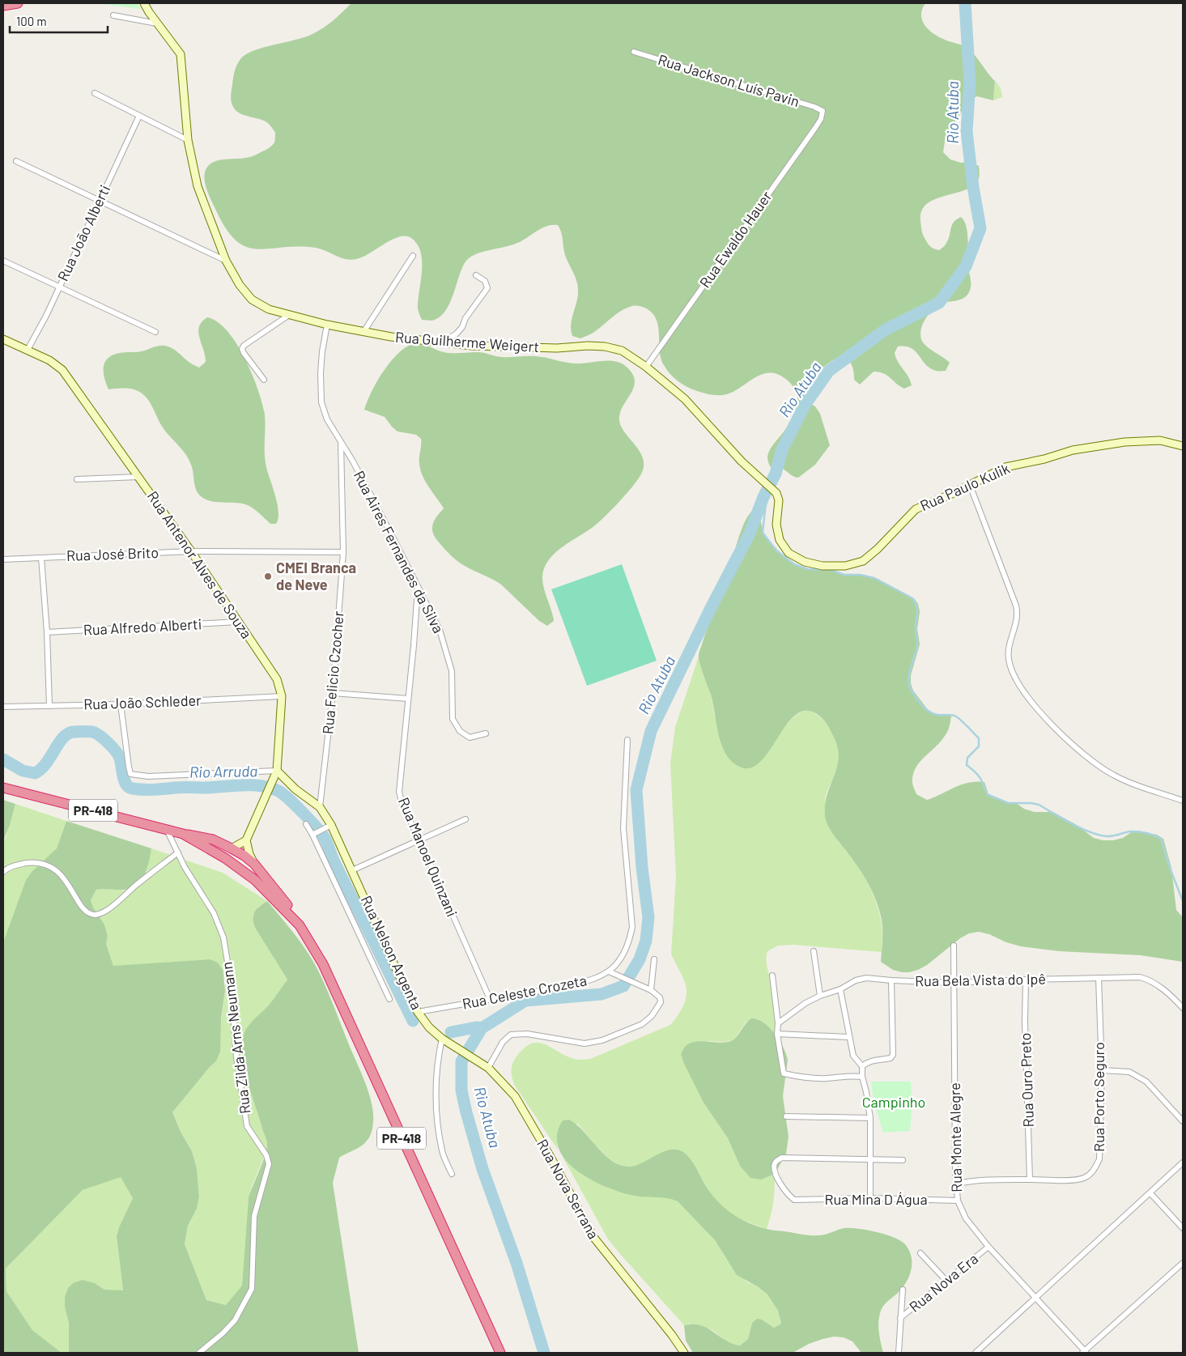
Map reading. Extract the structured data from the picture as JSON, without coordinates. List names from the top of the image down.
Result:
{
  "streets": {
    "highway": ["PR-418"],
    "street": [
      "Rua Jackson Luís Pavin",
      "Rua João Alberti",
      "Rua Ewaldo Hauer",
      "Rua Guilherme Weigert",
      "Rua Paulo Kulik",
      "Rua Aires Fernandes da Silva",
      "Rua José Brito",
      "Rua Antenor Alves de Souza",
      "Rua Alfredo Alberti",
      "Rua Felicio Czocher",
      "Rua João Schleder",
      "Rua Manoel Quinzani",
      "Rua Nelson Argenta",
      "Rua Bela Vista do Ipê",
      "Rua Celeste Crozeta",
      "Rua Zilda Arns Neumann",
      "Rua Ouro Preto",
      "Rua Porto Seguro",
      "Rua Monte Alegre",
      "Rua Nova Serrana",
      "Rua Mina D Água",
      "Rua Nova Era"
    ]
  },
  "crossings": [
    ["Rua Jackson Luís Pavin", "Rua Ewaldo Hauer"],
    ["Rua João Alberti", "Rua Antenor Alves de Souza"],
    ["Rua Ewaldo Hauer", "Rua Guilherme Weigert"],
    ["Rua Guilherme Weigert", "Rua Paulo Kulik"],
    ["Rua Aires Fernandes da Silva", "Rua Felicio Czocher"],
    ["Rua Aires Fernandes da Silva", "Rua Manoel Quinzani"],
    ["Rua José Brito", "Rua Antenor Alves de Souza"],
    ["Rua José Brito", "Rua Felicio Czocher"],
    ["Rua Antenor Alves de Souza", "Rua Alfredo Alberti"],
    ["Rua Antenor Alves de Souza", "Rua João Schleder"],
    ["Rua Antenor Alves de Souza", "Rua Nelson Argenta"],
    ["Rua Felicio Czocher", "Rua Nelson Argenta"],
    ["PR-418", "Rua Zilda Arns Neumann"],
    ["Rua Manoel Quinzani", "Rua Celeste Crozeta"],
    ["Rua Nelson Argenta", "Rua Celeste Crozeta"],
    ["Rua Nelson Argenta", "Rua Nova Serrana"],
    ["Rua Bela Vista do Ipê", "Rua Ouro Preto"],
    ["Rua Bela Vista do Ipê", "Rua Porto Seguro"],
    ["Rua Bela Vista do Ipê", "Rua Monte Alegre"],
    ["Rua Ouro Preto", "Rua Porto Seguro"],
    ["Rua Porto Seguro", "Rua Monte Alegre"],
    ["Rua Monte Alegre", "Rua Mina D Água"],
    ["Rua Monte Alegre", "Rua Nova Era"]
  ],
  "water": ["Rio Atuba", "Rio Arruda"],
  "parks": ["Campinho"],
  "places": ["CMEI Branca de Neve"],
  "scale_bar": "100 m"
}
